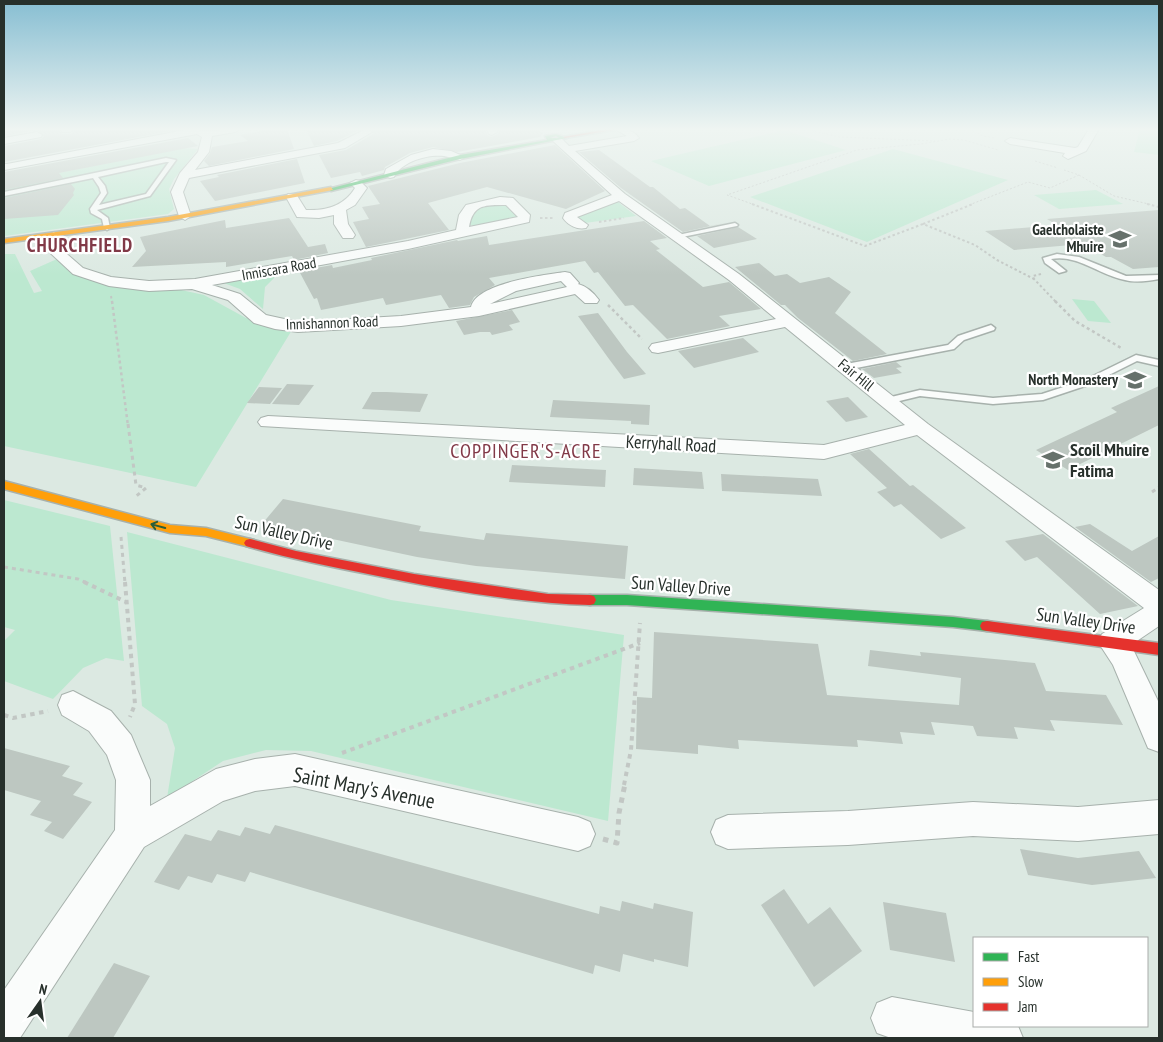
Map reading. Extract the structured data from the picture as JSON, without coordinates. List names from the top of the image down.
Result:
{
  "streets": {
    "street": [
      "Inniscara Road",
      "Innishannon Road",
      "Fair Hill",
      "Kerryhall Road",
      "Sun Valley Drive",
      "Saint Mary's Avenue"
    ]
  },
  "crossings": [
    ["Inniscara Road", "Innishannon Road"],
    ["Fair Hill", "Kerryhall Road"]
  ],
  "districts": ["CHURCHFIELD", "COPPINGER'S-ACRE"],
  "places": {
    "school or university": ["Gaelcholaiste Mhuire", "North Monastery", "Scoil Mhuire Fatima"]
  },
  "legend": ["Fast", "Slow", "Jam"],
  "north": "top"
}
